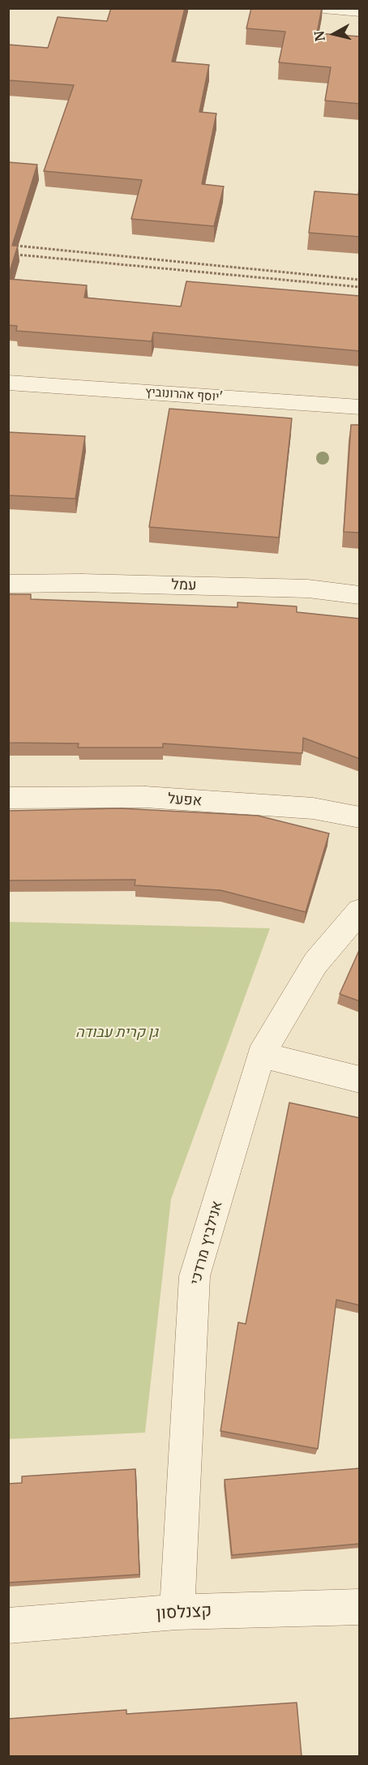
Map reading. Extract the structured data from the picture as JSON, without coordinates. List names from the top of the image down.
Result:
{
  "streets": {
    "street": [
      "יוסף אהרונוביץ'",
      "עמל",
      "אפעל",
      "אנילביץ מרדכי",
      "קצנלסון"
    ]
  },
  "crossings": [
    ["אנילביץ מרדכי", "קצנלסון"]
  ],
  "parks": ["גן קרית עבודה"],
  "north": "left"
}
